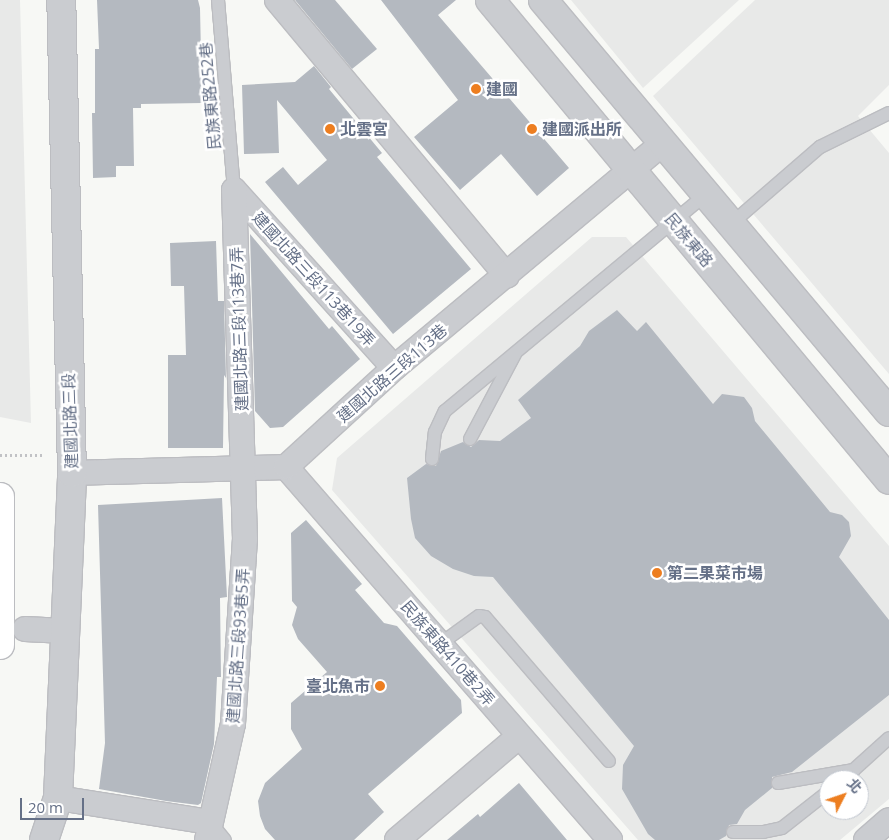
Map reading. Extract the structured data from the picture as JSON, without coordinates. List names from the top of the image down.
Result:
{
  "streets": {
    "street": [
      "民族東路",
      "建國北路三段113巷19弄",
      "建國北路三段113巷7弄",
      "建國北路三段113巷",
      "建國北路三段",
      "建國北路三段93巷5弄",
      "民族東路410巷2弄"
    ],
    "lane": ["民族東路252巷"]
  },
  "crossings": [
    ["民族東路252巷", "建國北路三段113巷19弄"],
    ["民族東路252巷", "建國北路三段113巷7弄"],
    ["民族東路", "建國北路三段113巷"],
    ["建國北路三段113巷19弄", "建國北路三段113巷7弄"],
    ["建國北路三段113巷19弄", "建國北路三段113巷"],
    ["建國北路三段113巷7弄", "建國北路三段93巷5弄"],
    ["建國北路三段113巷", "民族東路410巷2弄"]
  ],
  "places": [
    "建國",
    "北雲宮",
    "建國派出所",
    "第二果菜市場",
    "臺北魚市"
  ],
  "scale_bar": "20 m",
  "north": "top right"
}
